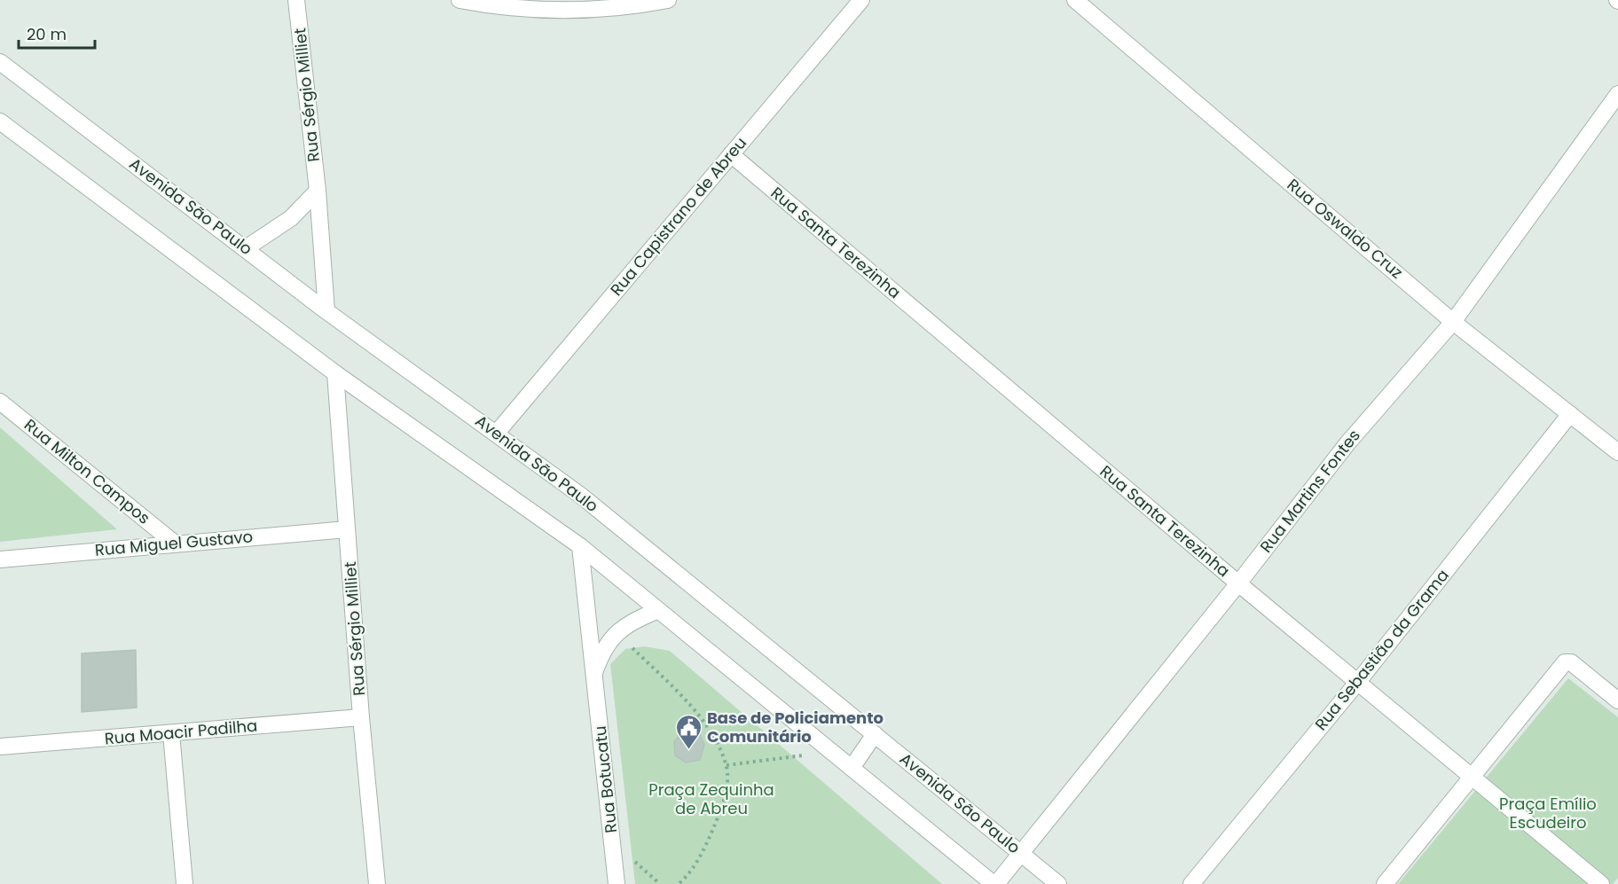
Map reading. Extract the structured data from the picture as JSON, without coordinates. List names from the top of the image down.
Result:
{
  "streets": {
    "street": [
      "Rua Sérgio Milliet",
      "Avenida São Paulo",
      "Rua Capistrano de Abreu",
      "Rua Oswaldo Cruz",
      "Rua Santa Terezinha",
      "Rua Milton Campos",
      "Rua Martins Fontes",
      "Rua Miguel Gustavo",
      "Rua Sebastião da Grama",
      "Rua Moacir Padilha",
      "Rua Botucatu"
    ]
  },
  "crossings": [
    ["Rua Sérgio Milliet", "Avenida São Paulo"],
    ["Rua Sérgio Milliet", "Rua Miguel Gustavo"],
    ["Rua Sérgio Milliet", "Rua Moacir Padilha"],
    ["Avenida São Paulo", "Rua Capistrano de Abreu"],
    ["Avenida São Paulo", "Rua Martins Fontes"],
    ["Rua Capistrano de Abreu", "Rua Santa Terezinha"],
    ["Rua Oswaldo Cruz", "Rua Martins Fontes"],
    ["Rua Oswaldo Cruz", "Rua Sebastião da Grama"],
    ["Rua Santa Terezinha", "Rua Martins Fontes"],
    ["Rua Santa Terezinha", "Rua Sebastião da Grama"],
    ["Rua Milton Campos", "Rua Miguel Gustavo"]
  ],
  "parks": ["Praça Zequinha de Abreu", "Praça Emílio Escudeiro"],
  "places": {
    "public building": ["Base de Policiamento Comunitário"]
  },
  "scale_bar": "20 m"
}
